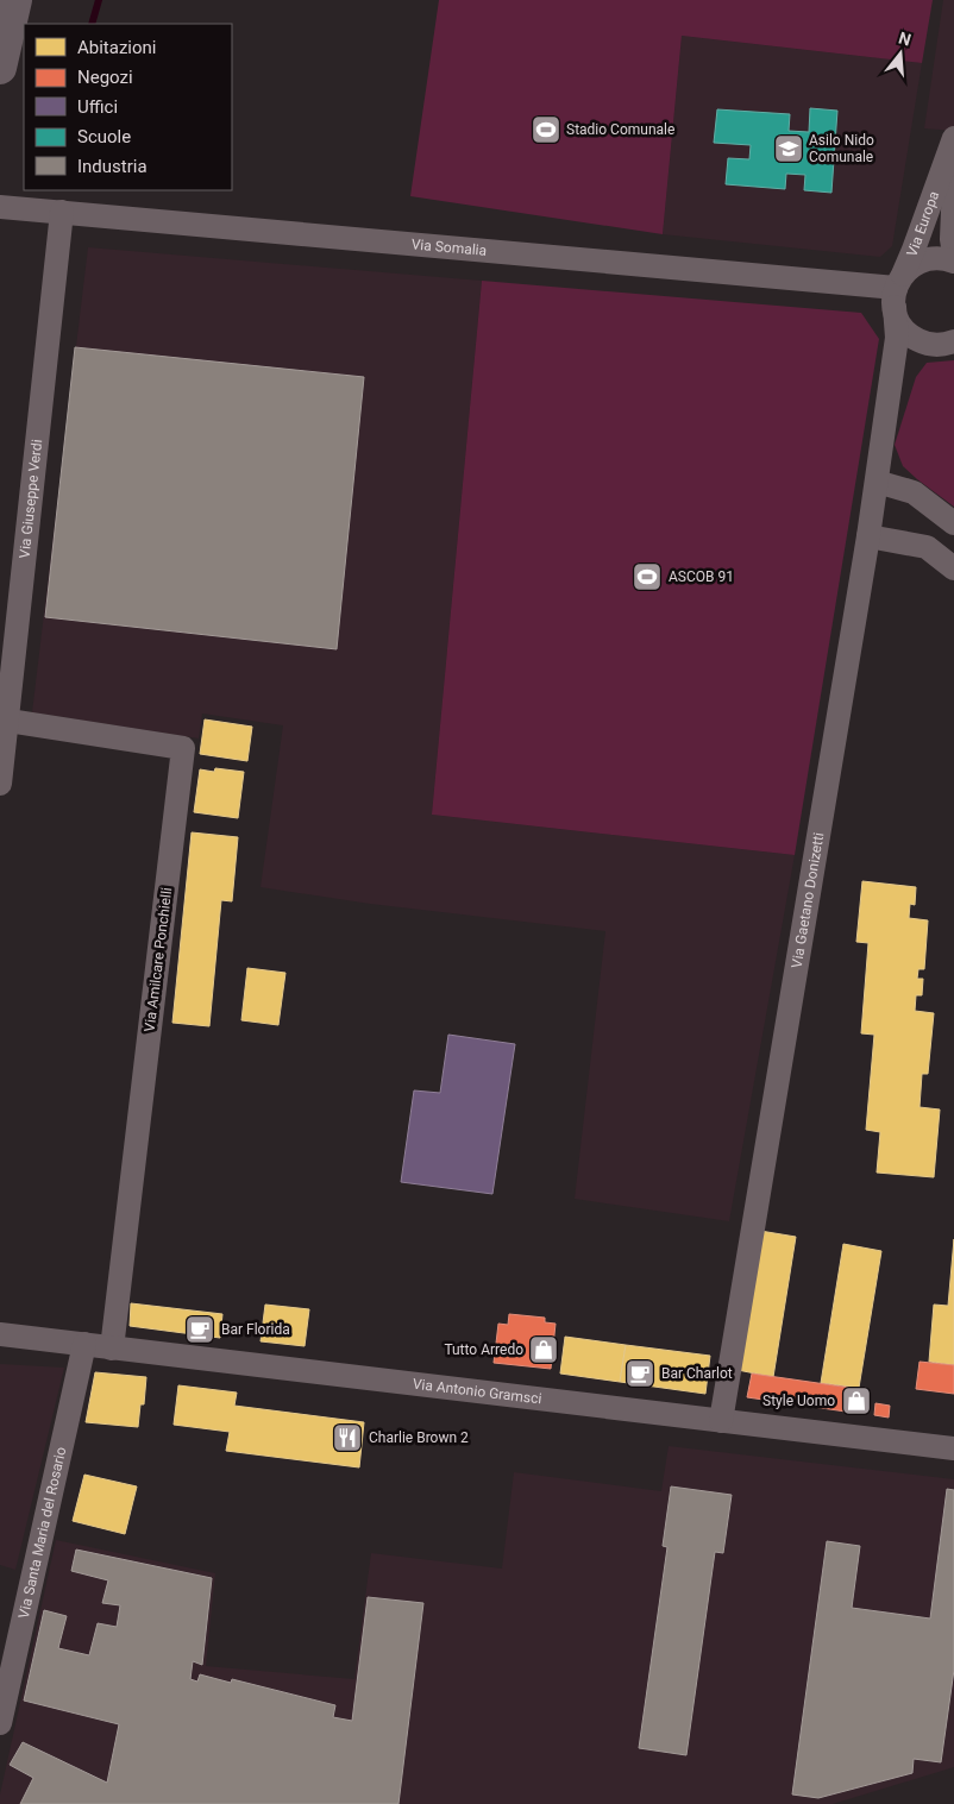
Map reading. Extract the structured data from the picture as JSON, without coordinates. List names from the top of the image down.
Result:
{
  "streets": {
    "street": [
      "Via Europa",
      "Via Somalia",
      "Via Giuseppe Verdi",
      "Via Gaetano Donizetti",
      "Via Amilcare Ponchielli",
      "Via Antonio Gramsci",
      "Via Santa Maria del Rosario"
    ]
  },
  "crossings": [
    ["Via Europa", "Via Somalia"],
    ["Via Europa", "Via Gaetano Donizetti"],
    ["Via Somalia", "Via Giuseppe Verdi"],
    ["Via Somalia", "Via Gaetano Donizetti"],
    ["Via Giuseppe Verdi", "Via Amilcare Ponchielli"],
    ["Via Gaetano Donizetti", "Via Antonio Gramsci"],
    ["Via Amilcare Ponchielli", "Via Antonio Gramsci"],
    ["Via Antonio Gramsci", "Via Santa Maria del Rosario"]
  ],
  "places": {
    "sports": ["Stadio Comunale", "ASCOB 91"],
    "school or university": ["Asilo Nido Comunale"],
    "cafe": ["Bar Florida", "Bar Charlot"],
    "shop": ["Tutto Arredo", "Style Uomo"],
    "restaurant": ["Charlie Brown 2"]
  },
  "legend": [
    "Abitazioni",
    "Negozi",
    "Uffici",
    "Scuole",
    "Industria"
  ],
  "north": "top"
}
